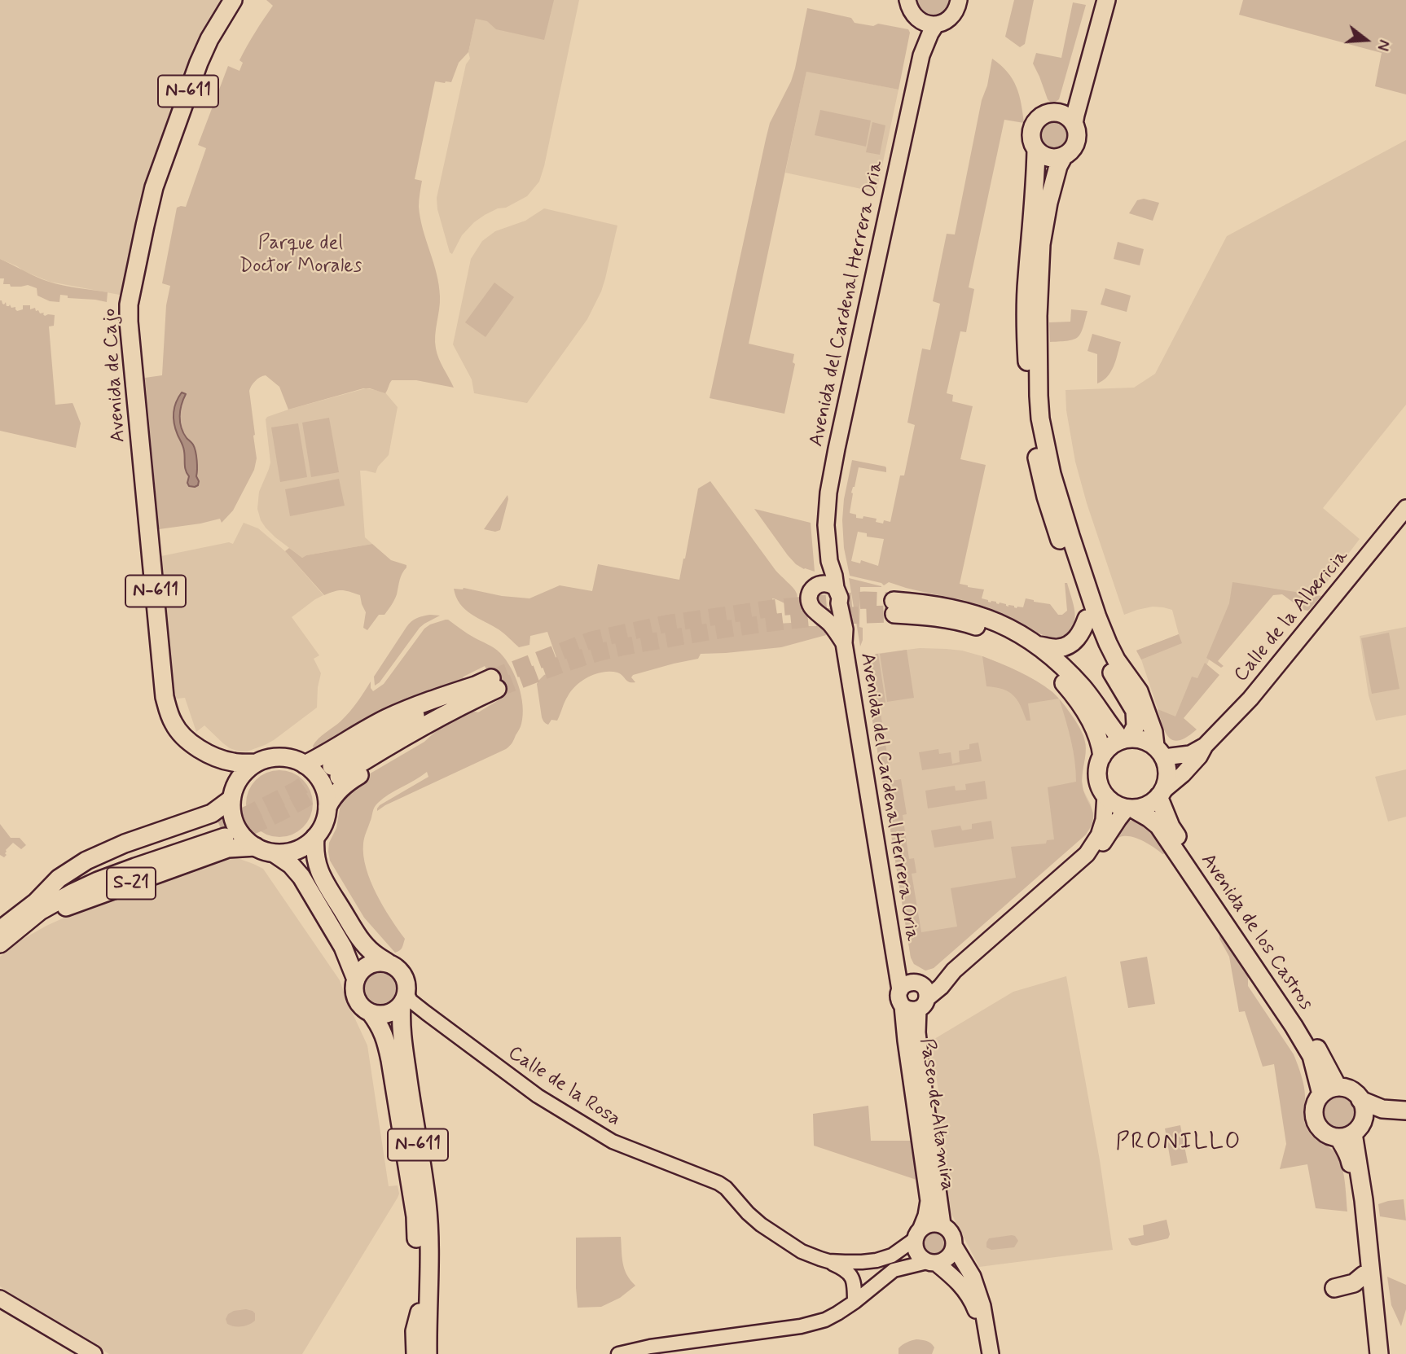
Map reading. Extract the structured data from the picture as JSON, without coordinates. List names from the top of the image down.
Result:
{
  "streets": {
    "main road": [
      "N-611",
      "Avenida del Cardenal Herrera Oria",
      "Avenida de Cajo",
      "Calle de la Albericia",
      "S-21",
      "Avenida de los Castros",
      "Paseo de Altamira"
    ],
    "street": ["Calle de la Rosa"]
  },
  "crossings": [
    ["N-611", "Avenida de Cajo"],
    ["N-611", "S-21"],
    ["N-611", "Calle de la Rosa"],
    ["Avenida del Cardenal Herrera Oria", "Paseo de Altamira"],
    ["Calle de la Albericia", "Avenida de los Castros"]
  ],
  "districts": ["PRONILLO"],
  "parks": ["Parque del Doctor Morales"],
  "north": "right"
}
